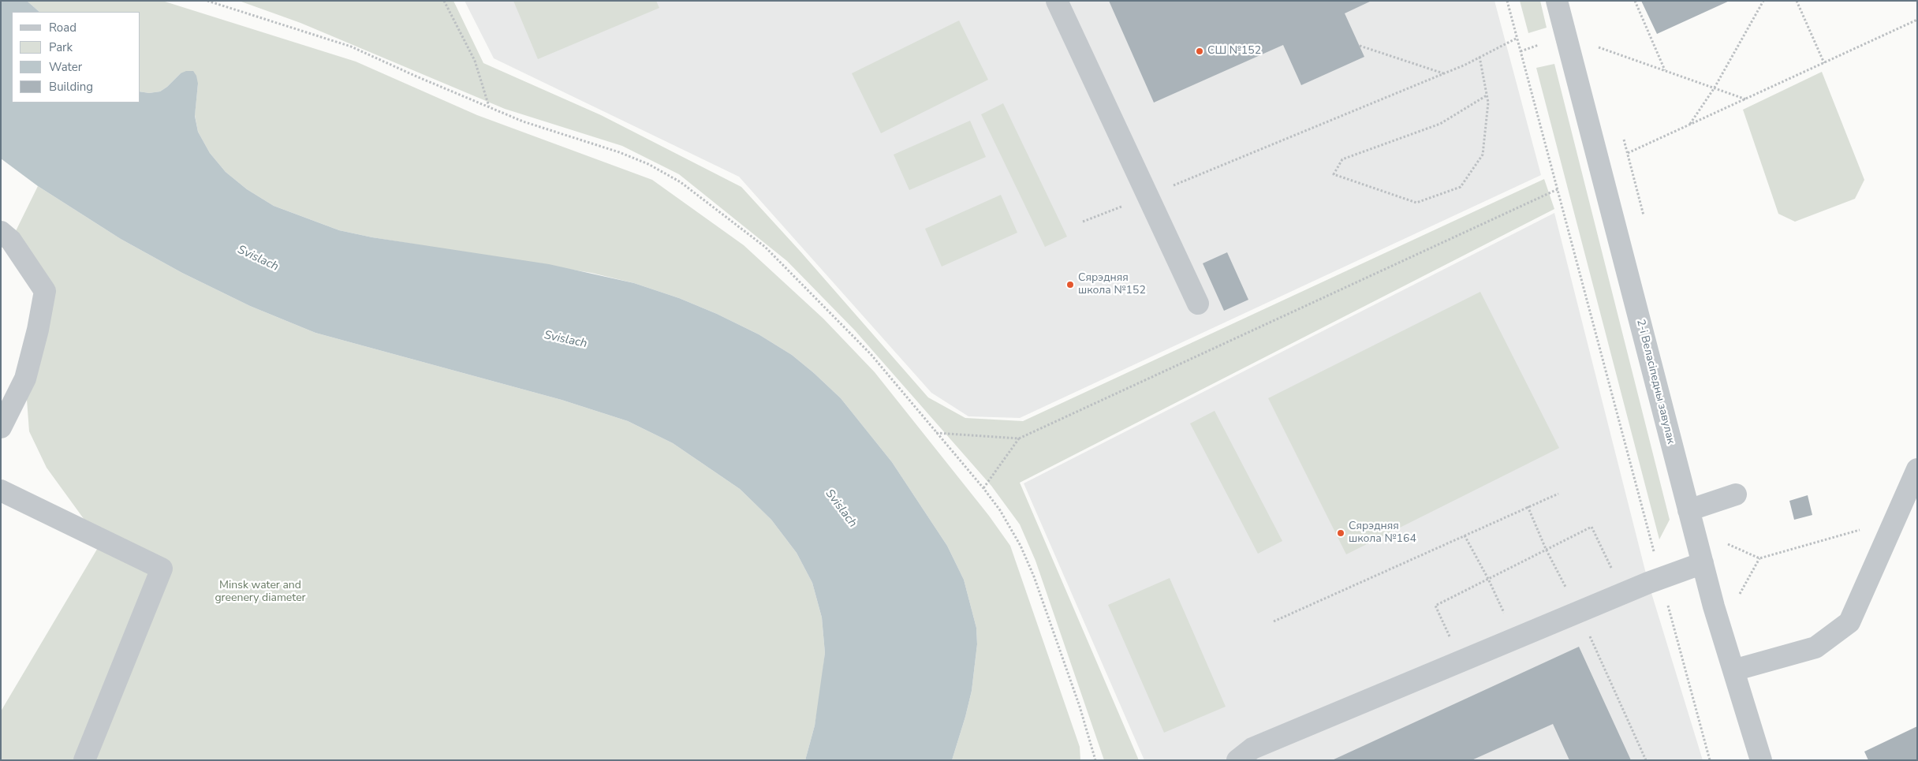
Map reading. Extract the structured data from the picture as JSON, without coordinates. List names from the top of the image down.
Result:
{
  "streets": {
    "street": ["2-і Веласіпедны завулак"]
  },
  "water": ["Svislach"],
  "parks": ["Minsk water and greenery diameter"],
  "places": ["СШ №152", "Сярэдняя школа №152", "Сярэдняя школа №164"],
  "legend": [
    "Road",
    "Park",
    "Water",
    "Building"
  ]
}
